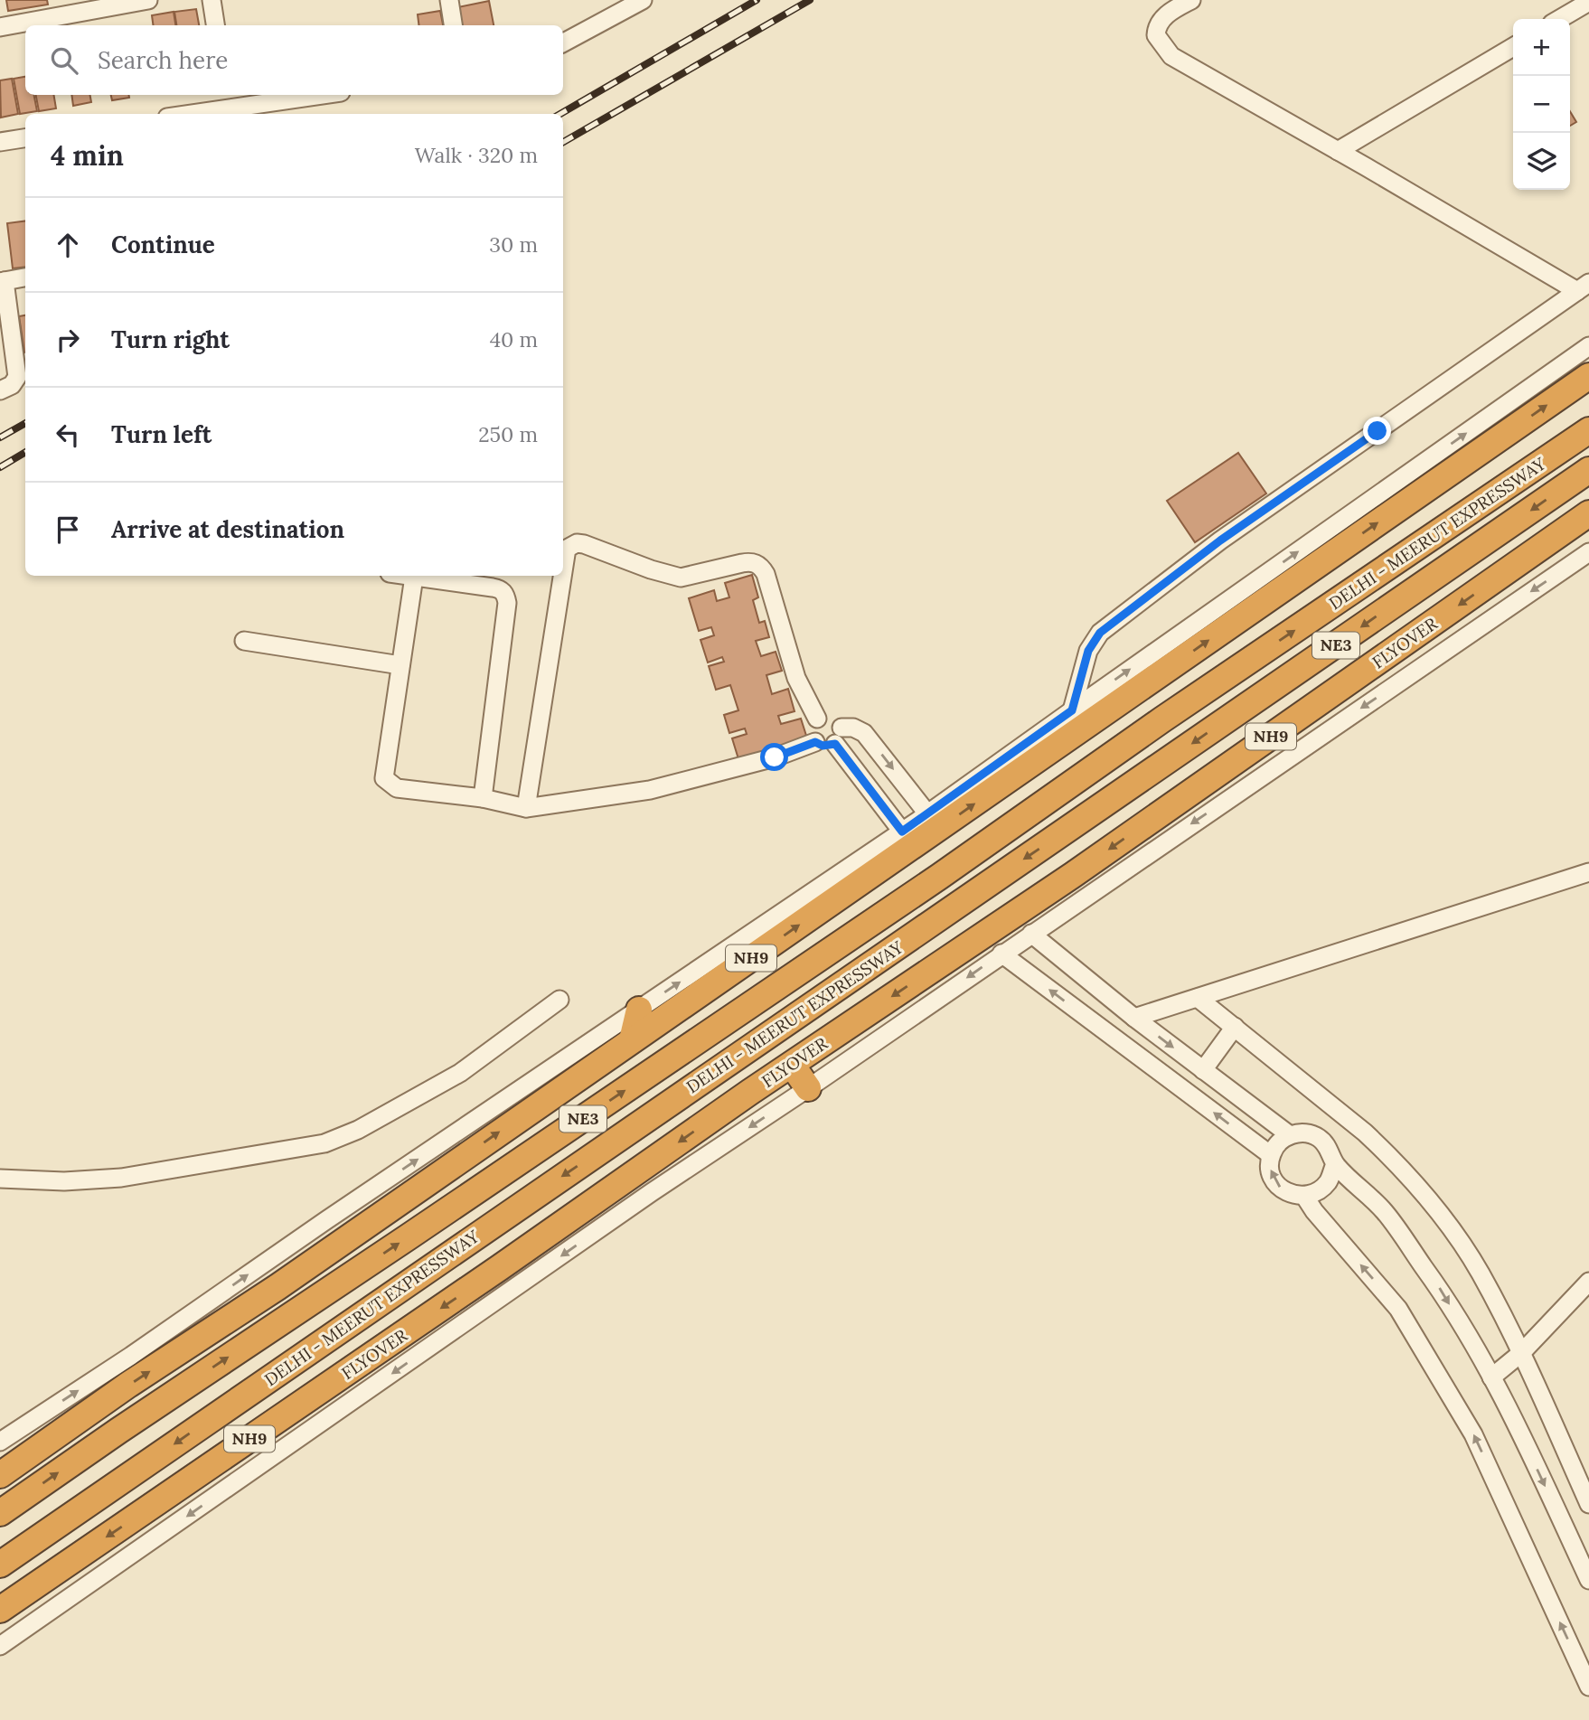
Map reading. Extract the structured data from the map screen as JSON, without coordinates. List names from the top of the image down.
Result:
{
  "streets": {
    "highway": [
      "DELHI - MEERUT EXPRESSWAY",
      "FLYOVER",
      "NE3",
      "NH9"
    ]
  },
  "page": {
    "map_buttons": ["+", "−"],
    "search": "Search here",
    "heading": ["4 min", "Walk · 320 m"],
    "list": [
      ["Continue", "30 m"],
      ["Turn right", "40 m"],
      ["Turn left", "250 m"],
      "Arrive at destination"
    ]
  }
}
